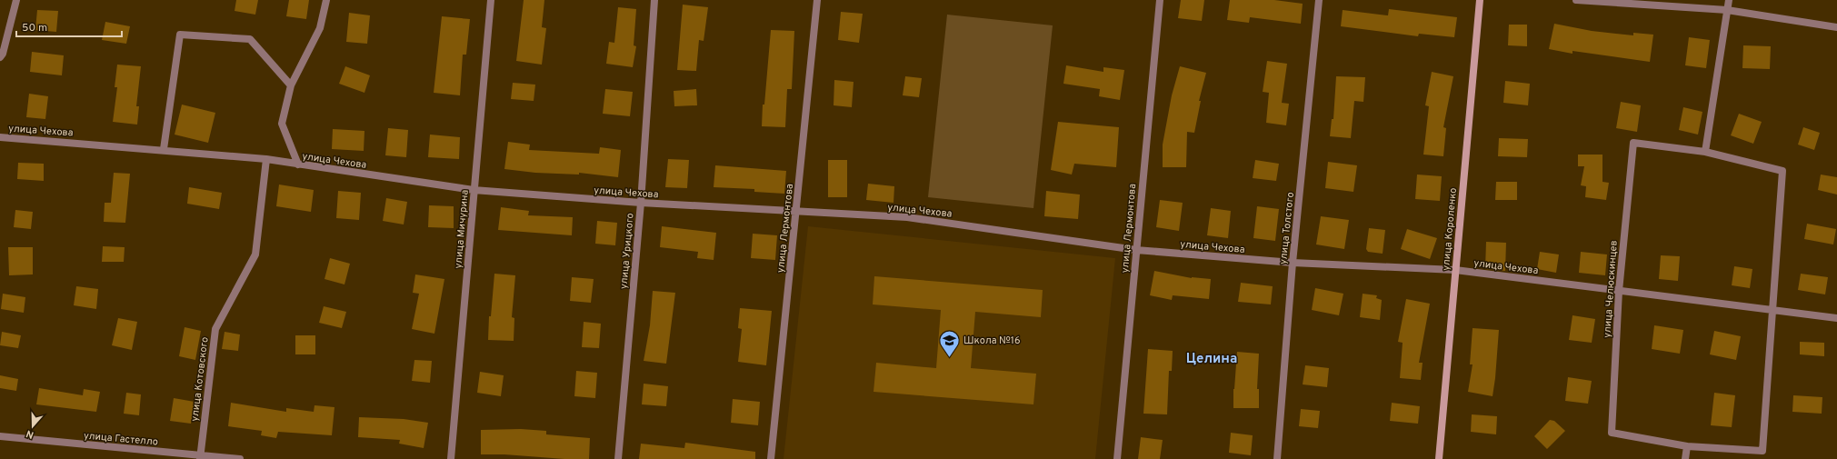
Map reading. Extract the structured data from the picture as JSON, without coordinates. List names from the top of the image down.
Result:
{
  "streets": {
    "street": [
      "улица Чехова",
      "улица Лермонтова",
      "улица Толстого",
      "улица Мичурина",
      "улица Короленко",
      "улица Урицкого",
      "улица Челюскинцев",
      "улица Котовского",
      "улица Гастелло"
    ]
  },
  "crossings": [
    ["улица Чехова", "улица Лермонтова"],
    ["улица Чехова", "улица Толстого"],
    ["улица Чехова", "улица Мичурина"],
    ["улица Чехова", "улица Короленко"],
    ["улица Чехова", "улица Урицкого"],
    ["улица Чехова", "улица Челюскинцев"],
    ["улица Чехова", "улица Котовского"],
    ["улица Котовского", "улица Гастелло"]
  ],
  "districts": ["Целина"],
  "places": {
    "school or university": ["Школа №16"]
  },
  "scale_bar": "50 m",
  "north": "bottom"
}
